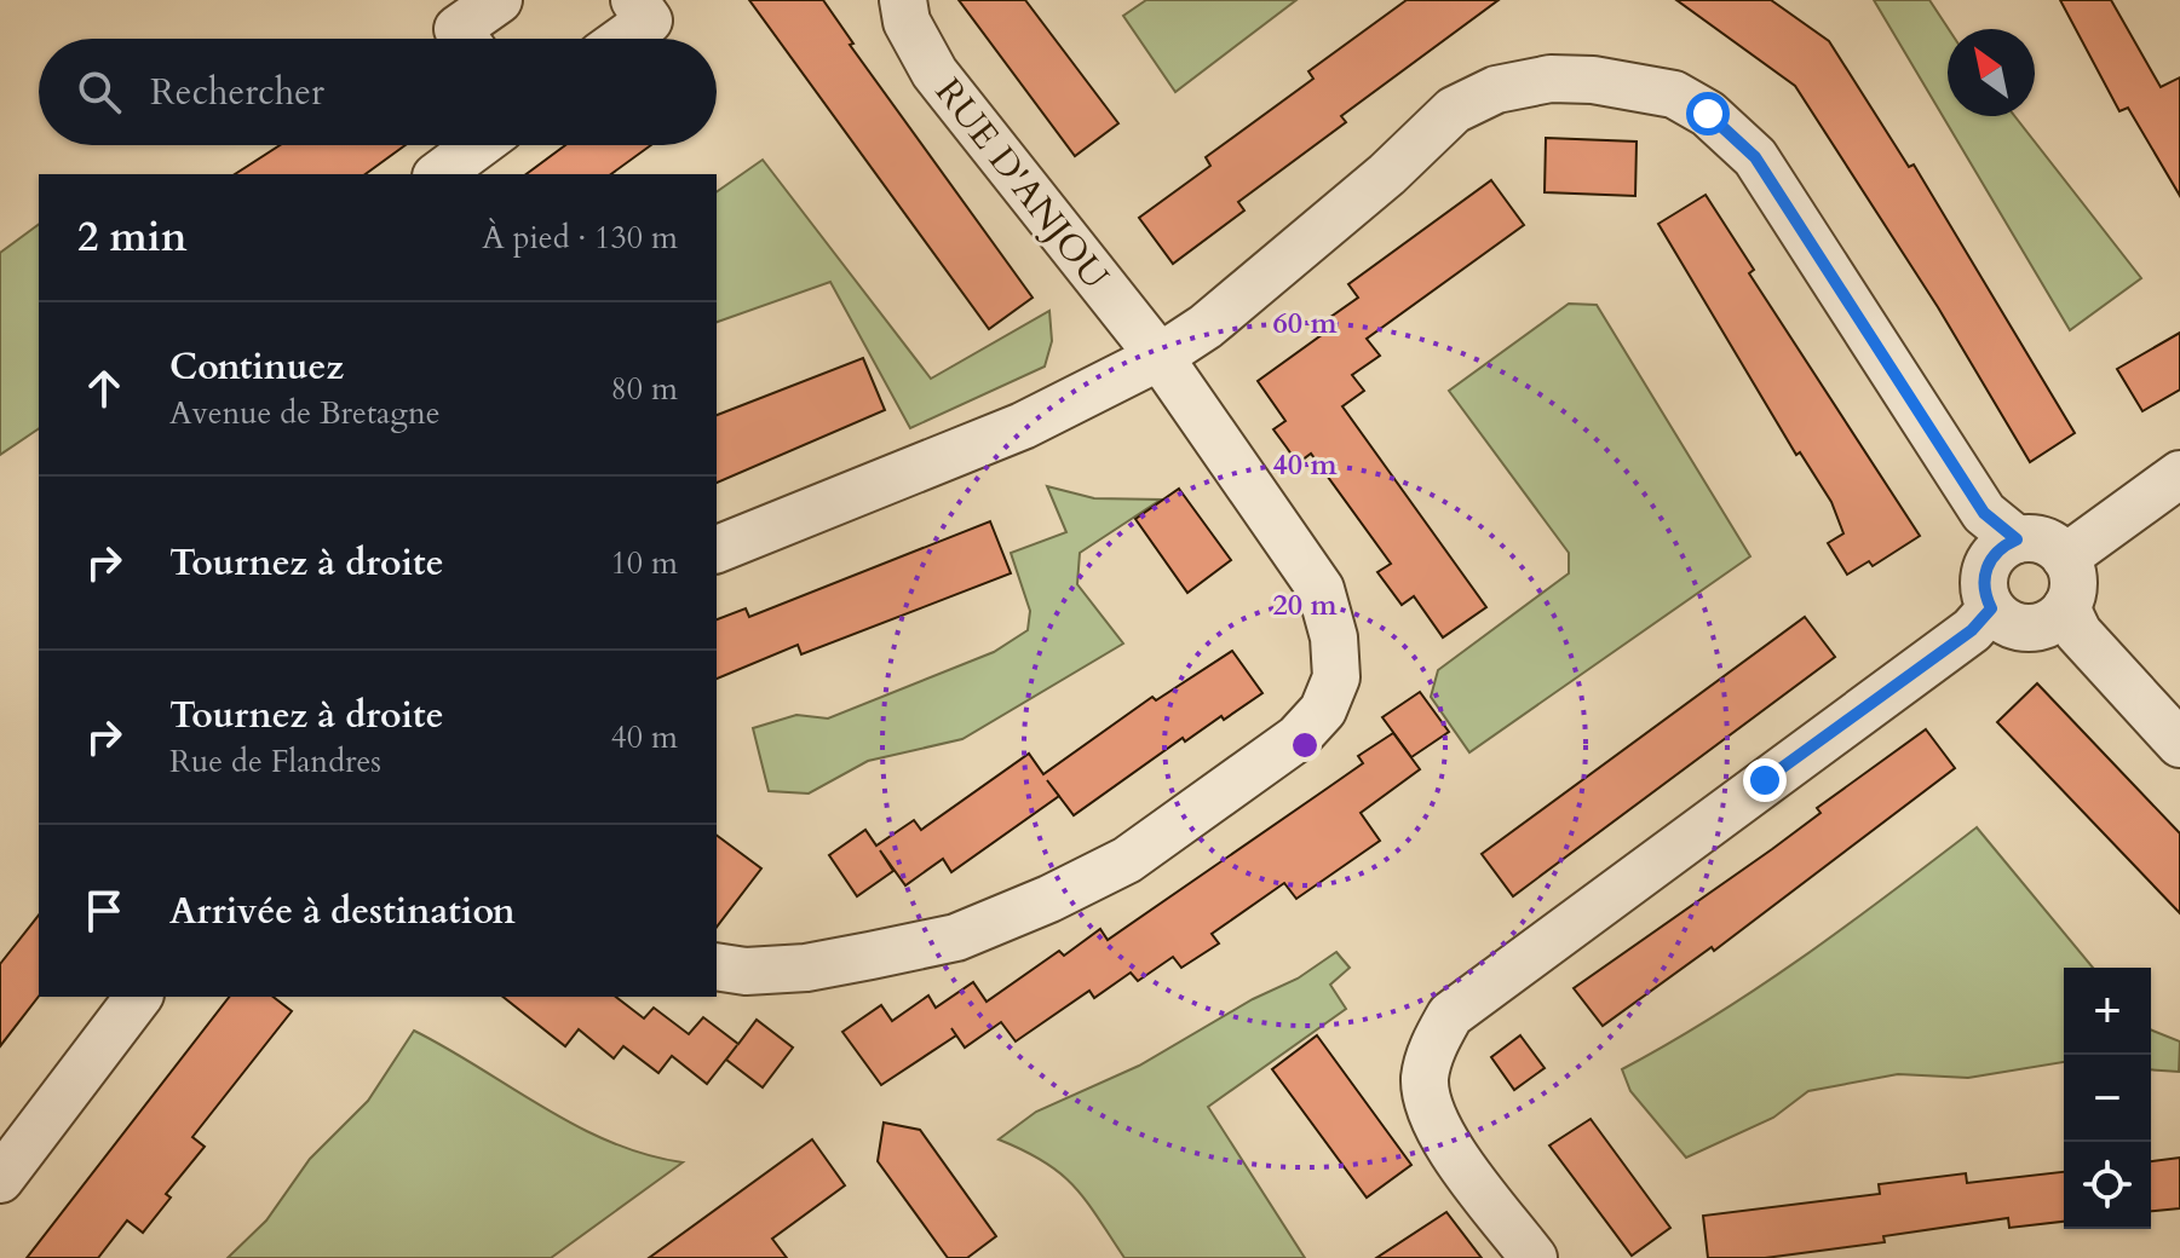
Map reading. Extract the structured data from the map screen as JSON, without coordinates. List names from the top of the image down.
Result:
{
  "streets": {
    "street": ["RUE D'ANJOU"]
  },
  "north": "top left",
  "page": {
    "search": "Rechercher",
    "heading": ["2 min", "À pied · 130 m"],
    "list": [
      ["Continuez", "Avenue de Bretagne", "80 m"],
      ["Tournez à droite", "10 m"],
      ["Tournez à droite", "Rue de Flandres", "40 m"],
      "Arrivée à destination"
    ],
    "map_buttons": ["+", "−"]
  },
  "rings": ["60 m", "40 m", "20 m"]
}
